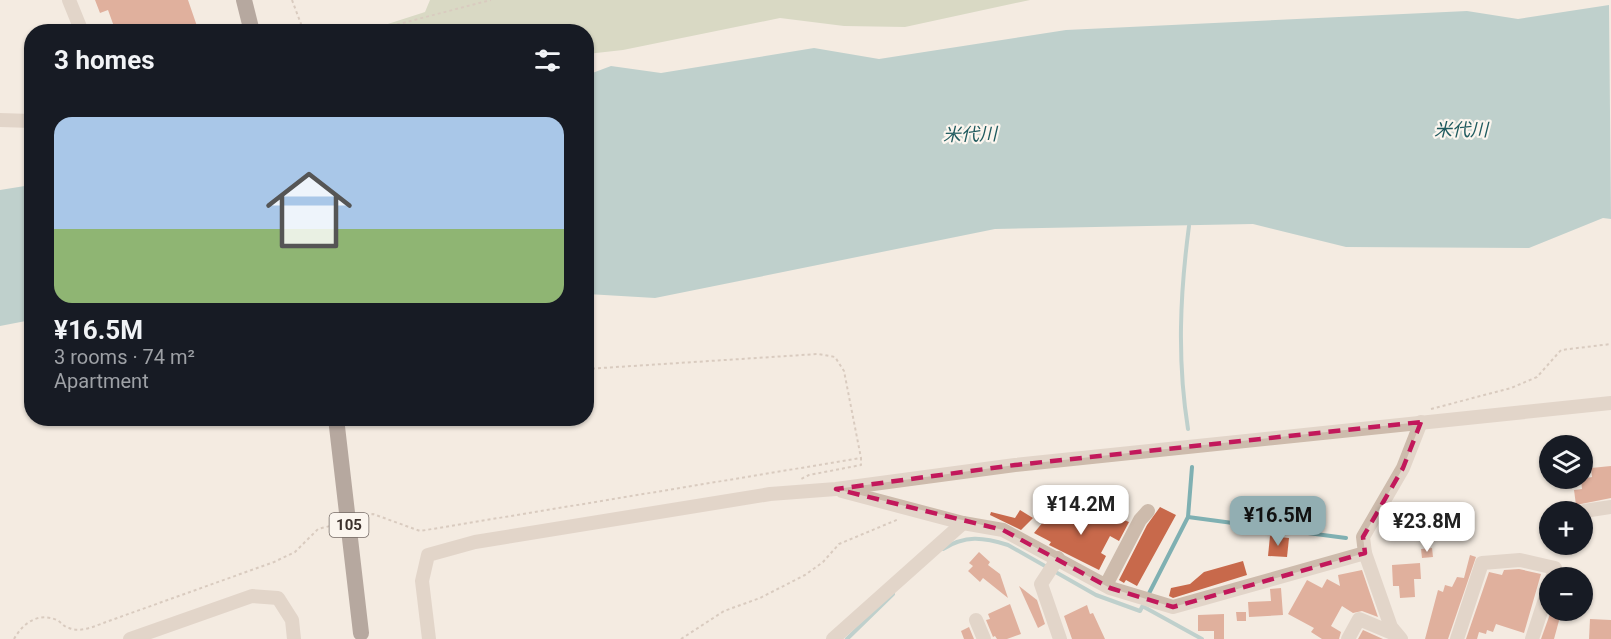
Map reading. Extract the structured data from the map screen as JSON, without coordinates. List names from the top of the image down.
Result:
{
  "streets": {
    "highway": ["105"]
  },
  "water": ["米代川"],
  "page": {
    "heading": "3 homes",
    "list": [
      {
        "name": "¥16.5M",
        "note": "3 rooms · 74 m² · Apartment"
      }
    ],
    "map_buttons": ["+", "−"],
    "price": ["¥14.2M", "¥16.5M", "¥23.8M"]
  }
}
